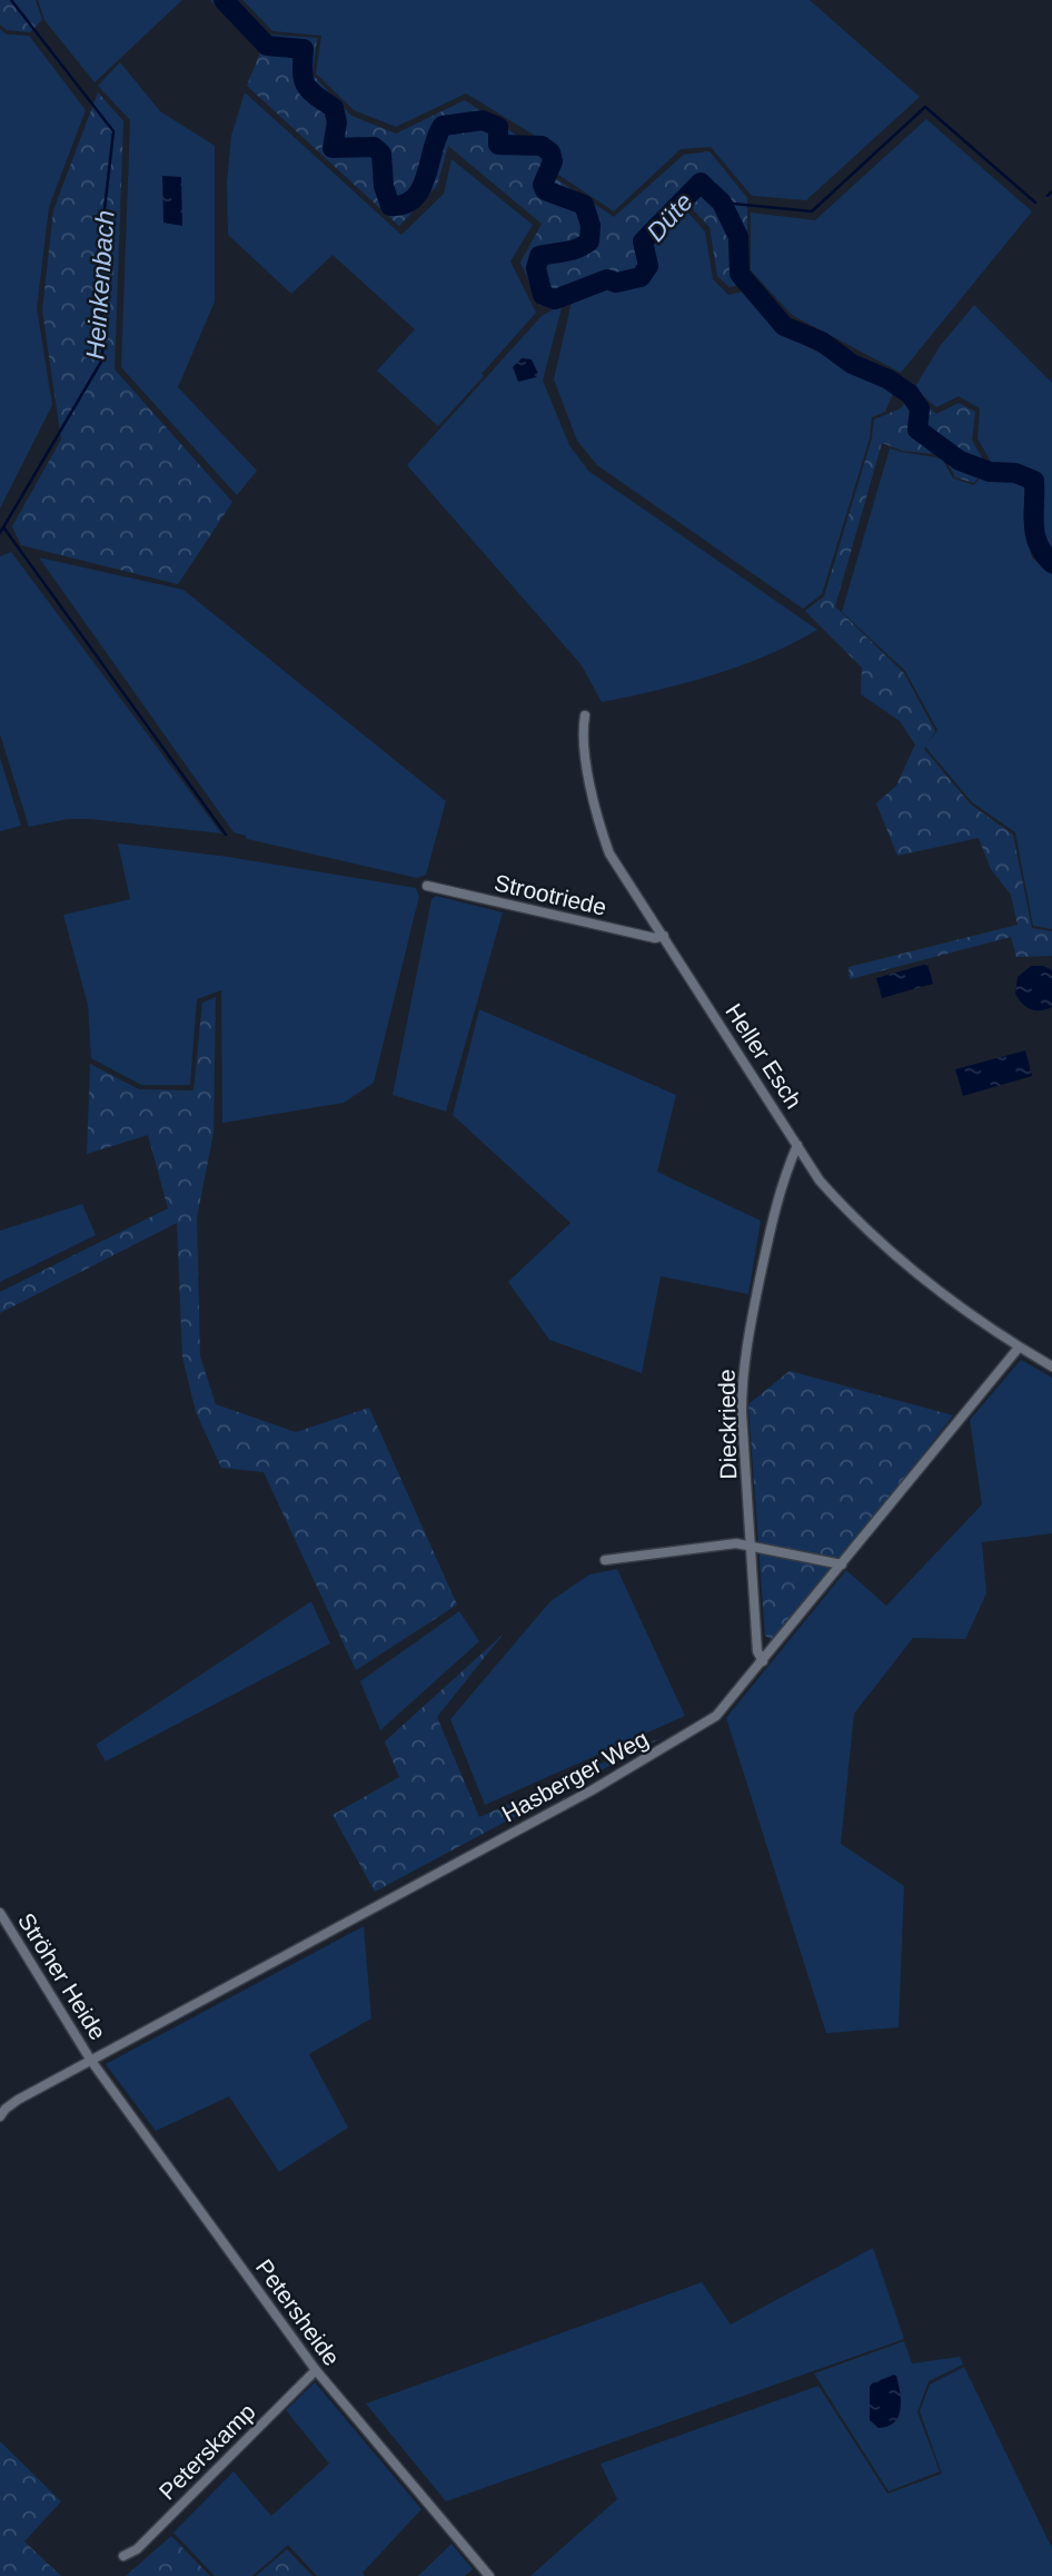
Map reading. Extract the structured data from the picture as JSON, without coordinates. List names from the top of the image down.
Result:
{
  "streets": {
    "street": [
      "Strootriede",
      "Heller Esch",
      "Dieckriede",
      "Hasberger Weg",
      "Ströher Heide",
      "Petersheide",
      "Peterskamp"
    ]
  },
  "crossings": [
    ["Strootriede", "Heller Esch"],
    ["Heller Esch", "Dieckriede"],
    ["Heller Esch", "Hasberger Weg"],
    ["Dieckriede", "Hasberger Weg"],
    ["Hasberger Weg", "Ströher Heide"],
    ["Hasberger Weg", "Petersheide"],
    ["Ströher Heide", "Petersheide"],
    ["Petersheide", "Peterskamp"]
  ],
  "water": ["Düte", "Heinkenbach"]
}
